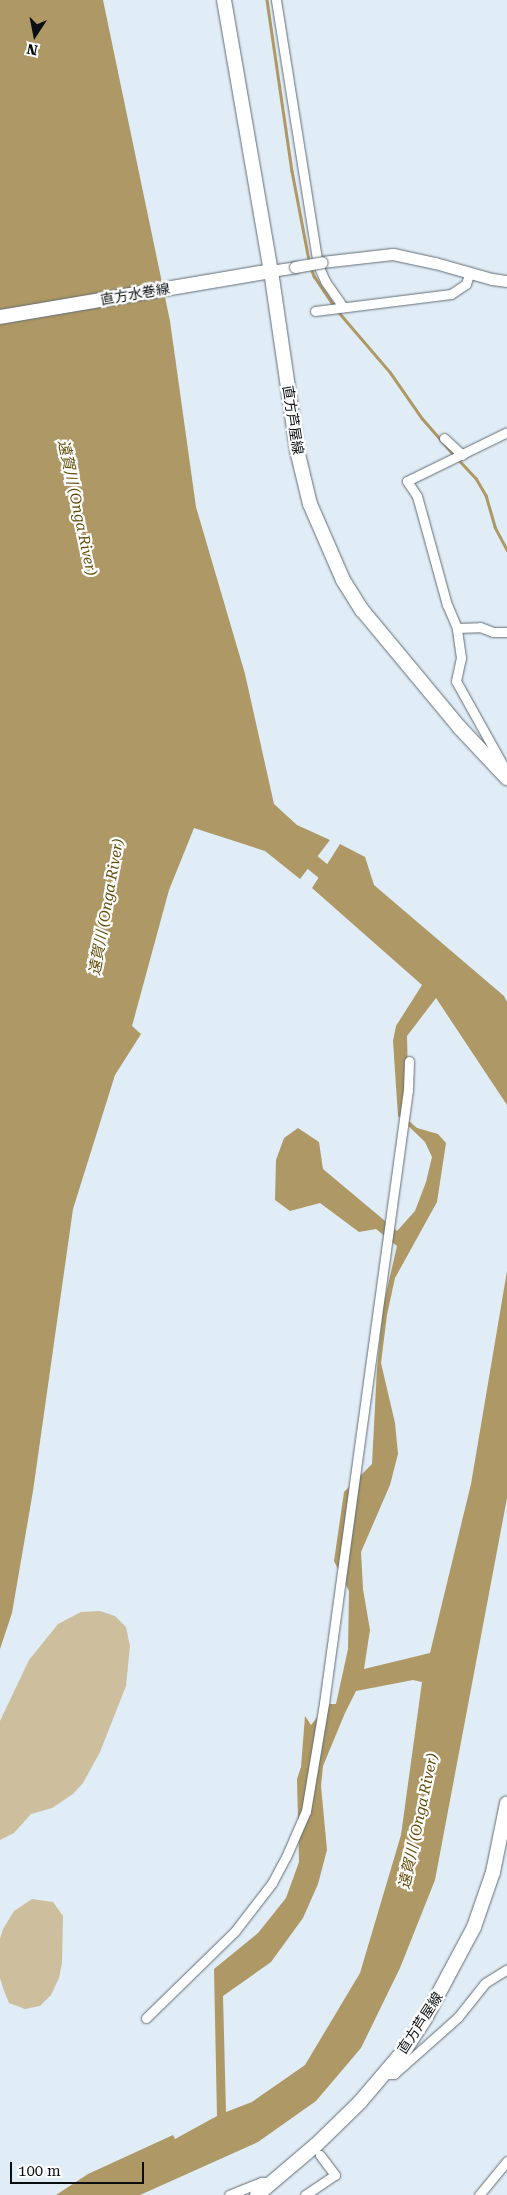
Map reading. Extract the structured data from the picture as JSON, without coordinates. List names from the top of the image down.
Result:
{
  "streets": {
    "main road": ["直方水巻線", "直方芦屋線"]
  },
  "crossings": [
    ["直方水巻線", "直方芦屋線"]
  ],
  "water": ["遠賀川 (Onga River)"],
  "scale_bar": "100 m",
  "north": "bottom"
}
